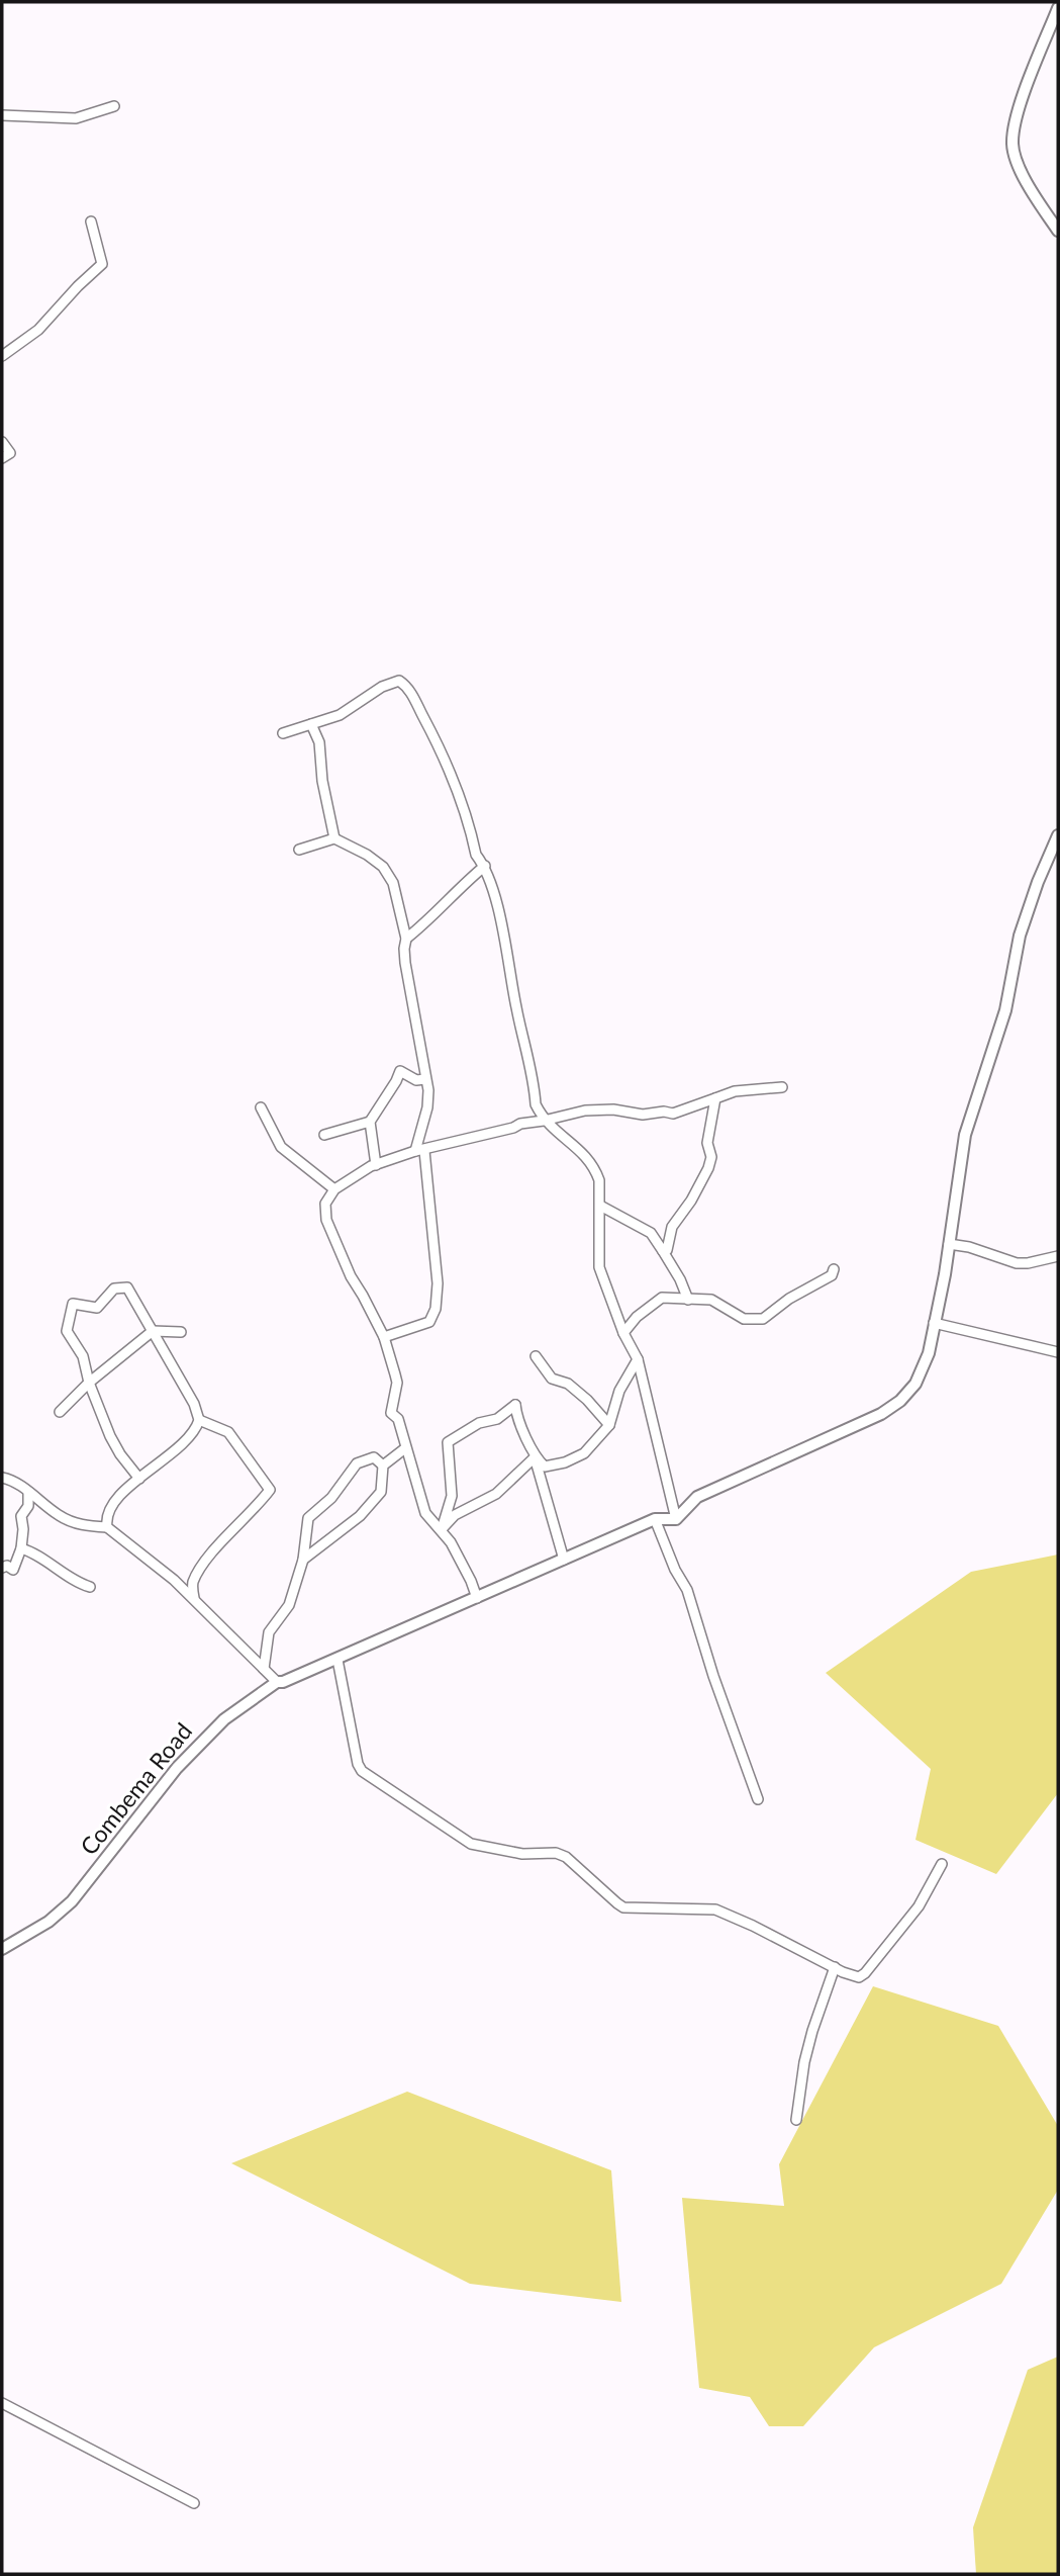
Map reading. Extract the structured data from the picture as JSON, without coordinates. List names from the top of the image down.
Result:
{
  "streets": {
    "street": ["Combema Road"]
  }
}
